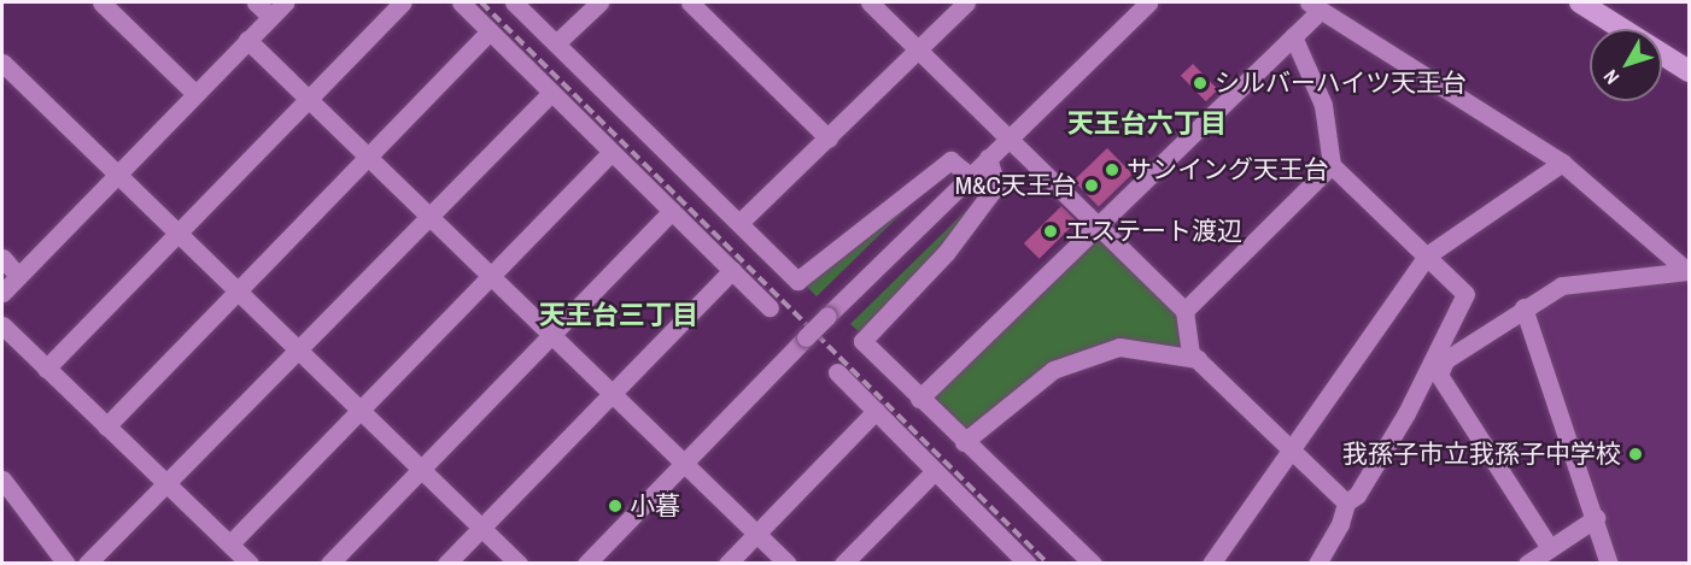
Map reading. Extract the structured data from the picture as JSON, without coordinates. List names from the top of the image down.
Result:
{
  "districts": ["天王台六丁目", "天王台三丁目"],
  "places": [
    "シルバーハイツ天王台",
    "サンイング天王台",
    "M&C天王台",
    "エステート渡辺",
    "我孫子市立我孫子中学校",
    "小暮"
  ],
  "north": "bottom left"
}
